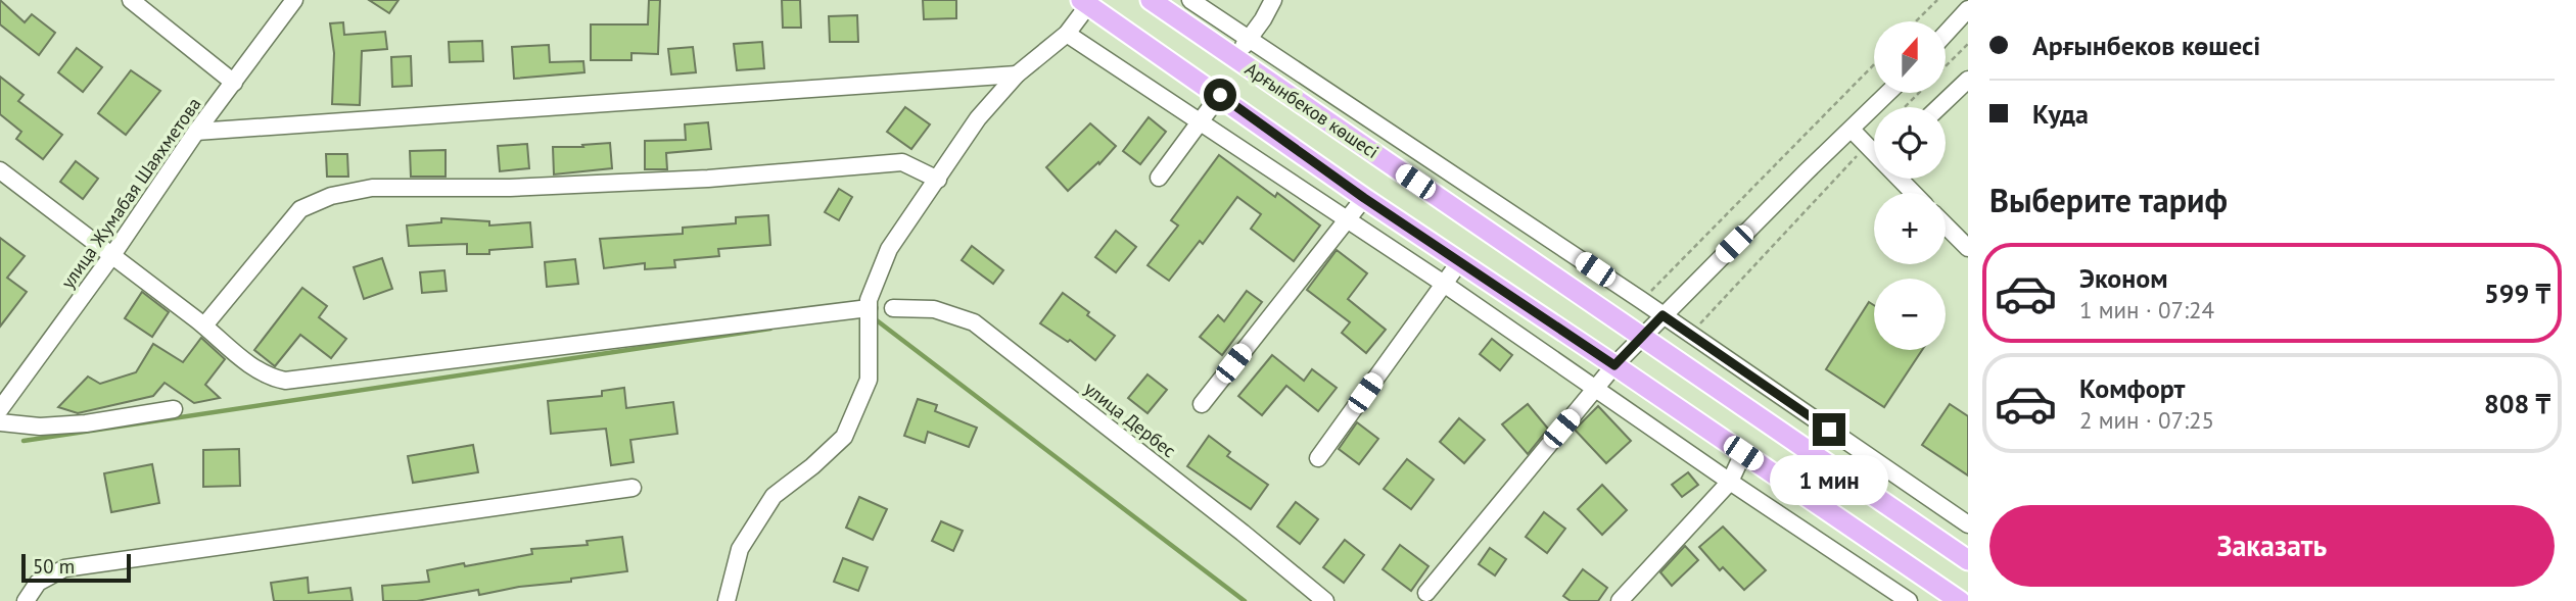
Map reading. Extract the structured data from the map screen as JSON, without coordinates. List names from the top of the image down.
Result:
{
  "streets": {
    "main road": ["Арғынбеков көшесі"],
    "street": ["улица Жумабая Шаяхметова", "улица Дербес"]
  },
  "scale_bar": "50 m",
  "north": "top",
  "page": {
    "banner": ["Арғынбеков көшесі", "Куда"],
    "map_buttons": ["+", "−"],
    "heading": "Выберите тариф",
    "list": [
      {
        "name": "Эконом",
        "note": "1 мин · 07:24",
        "value": "599 ₸"
      },
      {
        "name": "Комфорт",
        "note": "2 мин · 07:25",
        "value": "808 ₸"
      }
    ],
    "bubble": "1 мин",
    "buttons": "Заказать",
    "scale": "50 m"
  }
}
